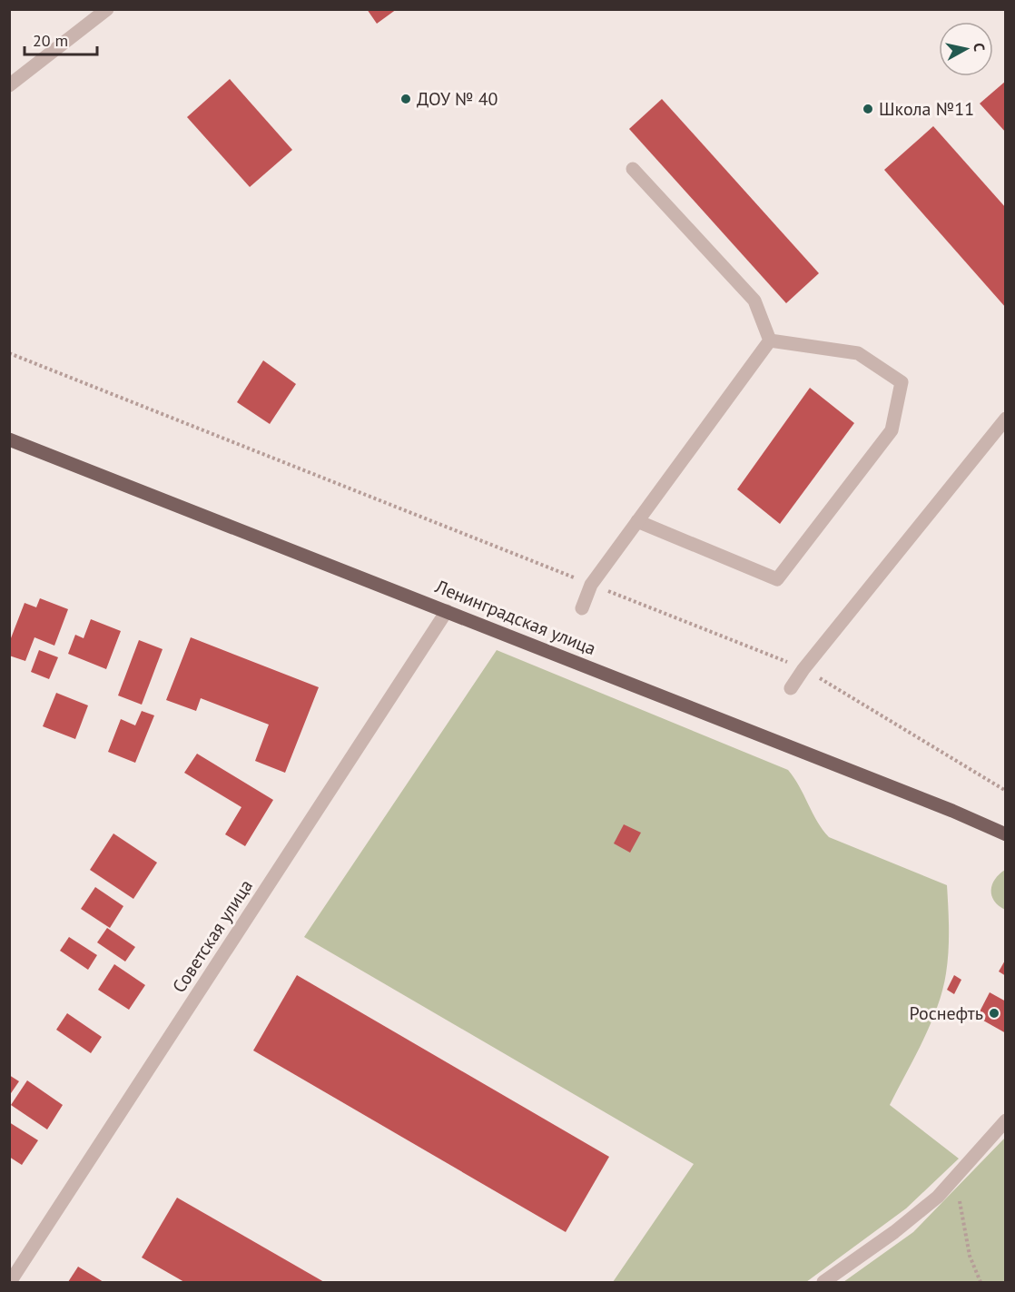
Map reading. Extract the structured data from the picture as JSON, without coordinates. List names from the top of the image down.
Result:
{
  "streets": {
    "main road": ["Ленинградская улица"],
    "street": ["Советская улица"]
  },
  "crossings": [
    ["Ленинградская улица", "Советская улица"]
  ],
  "places": ["ДОУ № 40", "Школа №11", "Роснефть"],
  "scale_bar": "20 m",
  "north": "right"
}
